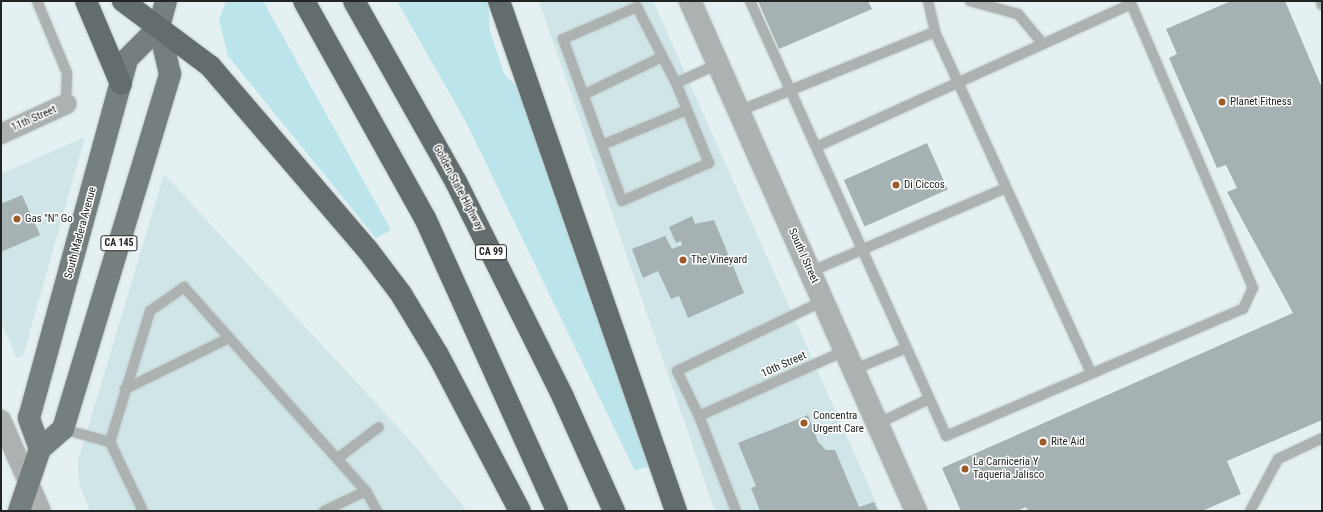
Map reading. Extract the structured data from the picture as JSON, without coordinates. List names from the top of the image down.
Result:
{
  "streets": {
    "highway": ["Golden State Highway", "CA 99"],
    "main road": ["South Madera Avenue", "CA 145"],
    "street": ["11th Street", "South I Street"],
    "lane": ["10th Street"]
  },
  "crossings": [
    ["South I Street", "10th Street"]
  ],
  "places": [
    "Planet Fitness",
    "Di Ciccos",
    "Gas \"N\" Go",
    "The Vineyard",
    "Concentra Urgent Care",
    "Rite Aid",
    "La Carniceria Y Taqueria Jalisco"
  ]
}
